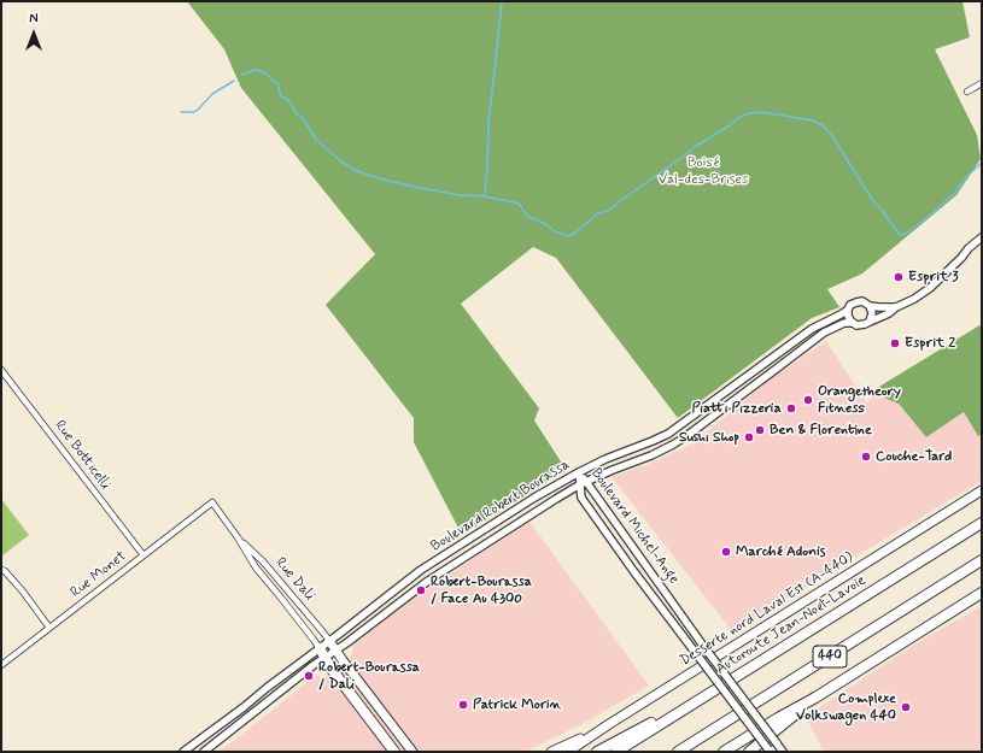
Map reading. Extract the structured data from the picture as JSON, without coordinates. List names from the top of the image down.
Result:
{
  "streets": {
    "highway": ["Autoroute Jean-Noël-Lavoie", "440"],
    "main road": ["Desserte nord Laval Est (A-440)"],
    "street": [
      "Rue Botticelli",
      "Boulevard Robert Bourassa",
      "Boulevard Michel-Ange",
      "Rue Monet",
      "Rue Dali"
    ]
  },
  "crossings": [
    ["Rue Botticelli", "Rue Monet"],
    ["Boulevard Robert Bourassa", "Boulevard Michel-Ange"],
    ["Boulevard Robert Bourassa", "Rue Dali"],
    ["Rue Monet", "Rue Dali"]
  ],
  "parks": ["Boisé Val-des-Brises"],
  "places": [
    "Esprit 3",
    "Esprit 2",
    "Orangetheory Fitness",
    "Piatti Pizzeria",
    "Ben & Florentine",
    "Sushi Shop",
    "Couche-Tard",
    "Marché Adonis",
    "Robert-Bourassa / Face Au 4300",
    "Robert-Bourassa / Dali",
    "Patrick Morin",
    "Complexe Volkswagen 440"
  ],
  "north": "top"
}
